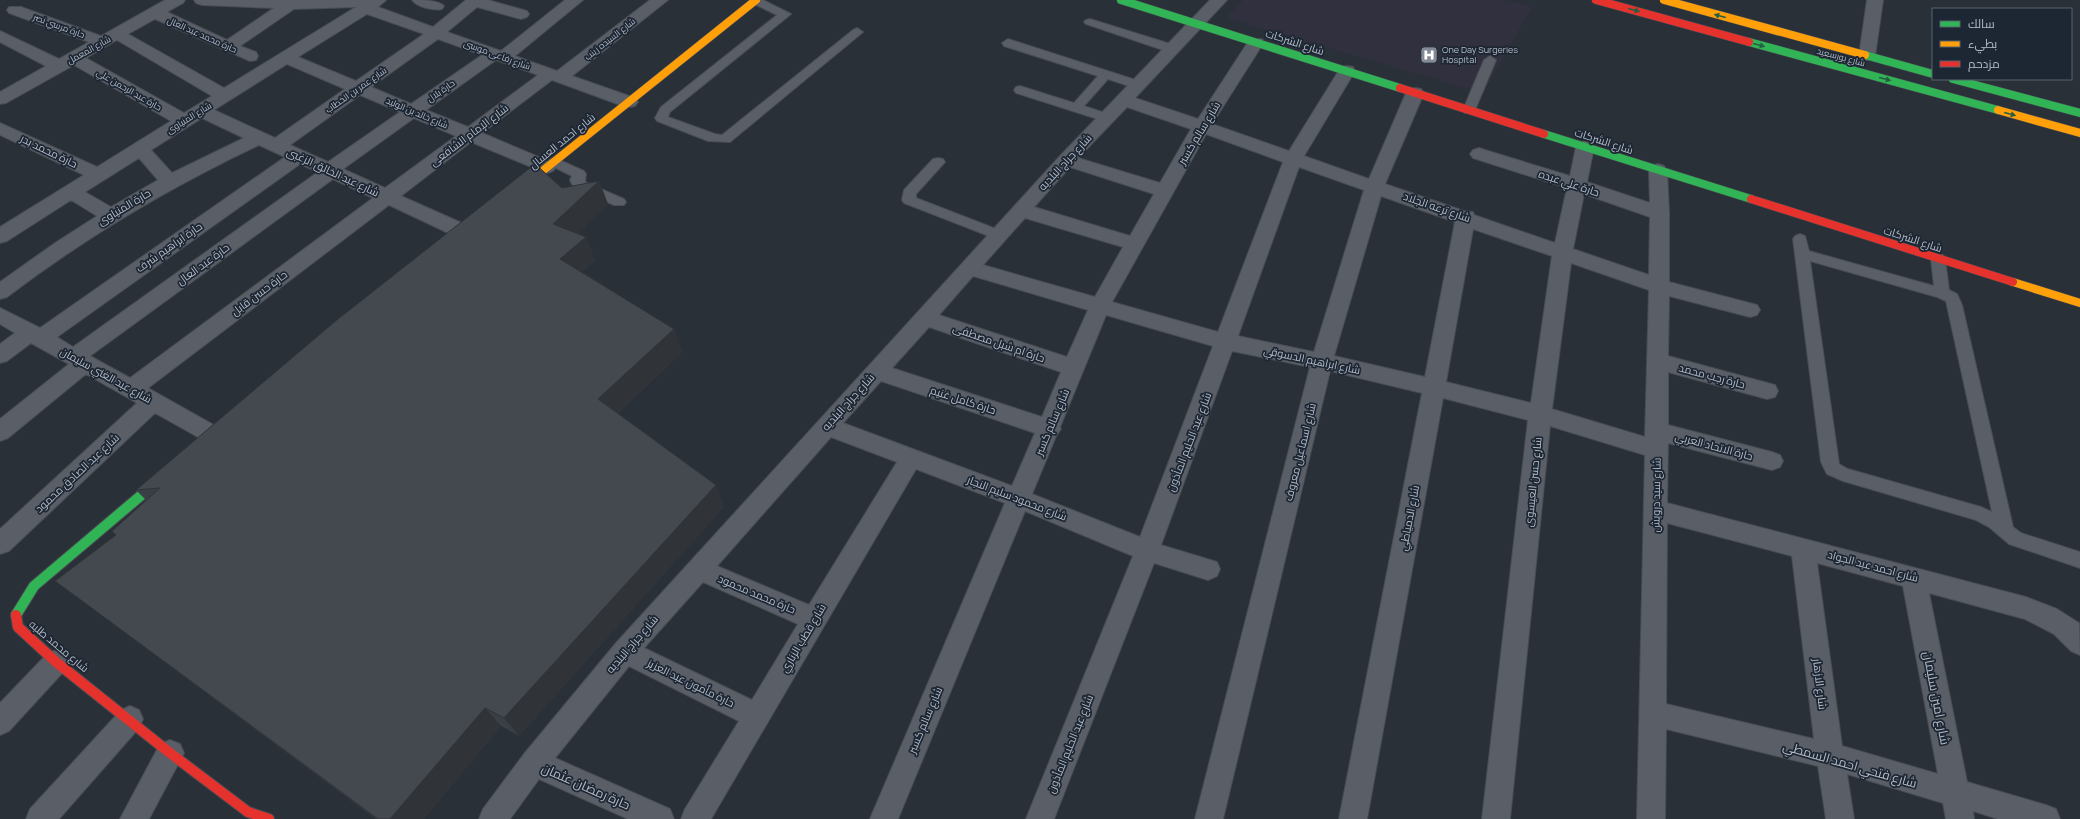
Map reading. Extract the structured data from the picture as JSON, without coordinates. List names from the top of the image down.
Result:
{
  "streets": {
    "main road": [
      "شارع الشركات",
      "شارع بورسعيد",
      "شارع احمد العسال",
      "شارع محمد طلبه"
    ],
    "street": [
      "حارة مرسي نصر",
      "حارة محمد عبد العال",
      "شارع السيده زينب",
      "شارع المعمل",
      "شارع رفاعى موسى",
      "حارة عبد الرحمن علي",
      "شارع عمر بن الخطاب",
      "حارة بلال",
      "شارع خالد بن الوليد",
      "شارع المنياوى",
      "شارع سالم كسبر",
      "شارع الإمام الشافعى",
      "حارة محمد بدر",
      "شارع جراج البلديه",
      "شارع عبد الخالق الزغبى",
      "حارة علي عبده",
      "حارة المنياوى",
      "شارع ترعه الجلاد",
      "حارة ابراهيم شرف",
      "حارة عبد العال",
      "حارة حسن قابل",
      "حارة ام شبل مصطفى",
      "شارع ابراهيم الدسوقي",
      "شارع عبد الغني سليمان",
      "حارة رجب محمد",
      "حارة كامل غنيم",
      "شارع عبد الحليم المأذون",
      "حارة الاتحاد العربي",
      "شارع اسماعيل معروف",
      "شارع عبد الصادق محمود",
      "شارع حسن العيسوى",
      "شارع سيد درويش",
      "شارع محمود سليم النجار",
      "شارع الدمياطي",
      "شارع احمد عبد الجواد",
      "حارة محمد محمود",
      "شارع قطب الزناري",
      "حارة مأمون عبد العزيز",
      "شارع الازهار",
      "شارع امين سليمان",
      "شارع فتحي احمد السمطي",
      "حارة رمضان عثمان"
    ]
  },
  "crossings": [
    ["حارة مرسي نصر", "شارع المعمل"],
    ["حارة مرسي نصر", "شارع المنياوى"],
    ["حارة محمد عبد العال", "شارع المعمل"],
    ["شارع السيده زينب", "شارع رفاعى موسى"],
    ["شارع السيده زينب", "شارع الإمام الشافعى"],
    ["شارع الشركات", "شارع سالم كسبر"],
    ["شارع الشركات", "شارع جراج البلديه"],
    ["شارع الشركات", "شارع عبد الحليم المأذون"],
    ["شارع الشركات", "شارع اسماعيل معروف"],
    ["شارع الشركات", "شارع حسن العيسوى"],
    ["شارع الشركات", "شارع سيد درويش"],
    ["شارع المعمل", "حارة عبد الرحمن علي"],
    ["شارع رفاعى موسى", "شارع عمر بن الخطاب"],
    ["شارع رفاعى موسى", "حارة بلال"],
    ["شارع رفاعى موسى", "شارع المنياوى"],
    ["شارع رفاعى موسى", "شارع الإمام الشافعى"],
    ["شارع رفاعى موسى", "شارع احمد العسال"],
    ["حارة عبد الرحمن علي", "شارع المنياوى"],
    ["شارع عمر بن الخطاب", "شارع خالد بن الوليد"],
    ["شارع عمر بن الخطاب", "شارع عبد الخالق الزغبى"],
    ["حارة بلال", "شارع خالد بن الوليد"],
    ["حارة بلال", "شارع عبد الخالق الزغبى"],
    ["حارة بلال", "حارة عبد العال"],
    ["شارع خالد بن الوليد", "شارع المنياوى"],
    ["شارع خالد بن الوليد", "شارع الإمام الشافعى"],
    ["شارع خالد بن الوليد", "شارع احمد العسال"],
    ["شارع المنياوى", "حارة محمد بدر"],
    ["شارع المنياوى", "شارع عبد الخالق الزغبى"],
    ["شارع سالم كسبر", "شارع ترعه الجلاد"],
    ["شارع سالم كسبر", "حارة ام شبل مصطفى"],
    ["شارع سالم كسبر", "شارع ابراهيم الدسوقي"],
    ["شارع سالم كسبر", "حارة كامل غنيم"],
    ["شارع سالم كسبر", "شارع محمود سليم النجار"],
    ["شارع الإمام الشافعى", "شارع عبد الخالق الزغبى"],
    ["شارع الإمام الشافعى", "حارة حسن قابل"],
    ["شارع جراج البلديه", "شارع ترعه الجلاد"],
    ["شارع جراج البلديه", "حارة ام شبل مصطفى"],
    ["شارع جراج البلديه", "شارع ابراهيم الدسوقي"],
    ["شارع جراج البلديه", "حارة كامل غنيم"],
    ["شارع جراج البلديه", "شارع محمود سليم النجار"],
    ["شارع جراج البلديه", "حارة محمد محمود"],
    ["شارع جراج البلديه", "حارة مأمون عبد العزيز"],
    ["شارع جراج البلديه", "حارة رمضان عثمان"],
    ["شارع عبد الخالق الزغبى", "حارة المنياوى"],
    ["شارع عبد الخالق الزغبى", "حارة ابراهيم شرف"],
    ["شارع عبد الخالق الزغبى", "حارة عبد العال"],
    ["شارع عبد الخالق الزغبى", "حارة حسن قابل"],
    ["حارة علي عبده", "شارع حسن العيسوى"],
    ["حارة علي عبده", "شارع سيد درويش"],
    ["شارع ترعه الجلاد", "شارع عبد الحليم المأذون"],
    ["شارع ترعه الجلاد", "شارع اسماعيل معروف"],
    ["شارع ترعه الجلاد", "شارع حسن العيسوى"],
    ["شارع ترعه الجلاد", "شارع سيد درويش"],
    ["شارع ترعه الجلاد", "شارع الدمياطي"],
    ["حارة ابراهيم شرف", "شارع عبد الغني سليمان"],
    ["حارة عبد العال", "شارع عبد الغني سليمان"],
    ["حارة حسن قابل", "شارع عبد الغني سليمان"],
    ["شارع ابراهيم الدسوقي", "شارع عبد الحليم المأذون"],
    ["شارع ابراهيم الدسوقي", "حارة الاتحاد العربي"],
    ["شارع ابراهيم الدسوقي", "شارع اسماعيل معروف"],
    ["شارع ابراهيم الدسوقي", "شارع حسن العيسوى"],
    ["شارع ابراهيم الدسوقي", "شارع سيد درويش"],
    ["شارع ابراهيم الدسوقي", "شارع الدمياطي"],
    ["شارع عبد الغني سليمان", "شارع عبد الصادق محمود"],
    ["حارة رجب محمد", "شارع سيد درويش"],
    ["شارع عبد الحليم المأذون", "شارع محمود سليم النجار"],
    ["حارة الاتحاد العربي", "شارع سيد درويش"],
    ["شارع سيد درويش", "شارع احمد عبد الجواد"],
    ["شارع سيد درويش", "شارع فتحي احمد السمطي"],
    ["شارع محمود سليم النجار", "شارع قطب الزناري"],
    ["شارع احمد عبد الجواد", "شارع الازهار"],
    ["شارع احمد عبد الجواد", "شارع امين سليمان"],
    ["حارة محمد محمود", "شارع قطب الزناري"],
    ["شارع قطب الزناري", "حارة مأمون عبد العزيز"],
    ["شارع الازهار", "شارع فتحي احمد السمطي"],
    ["شارع امين سليمان", "شارع فتحي احمد السمطي"]
  ],
  "places": {
    "hospital": ["One Day Surgeries Hospital"]
  },
  "legend": ["سالك", "بطيء", "مزدحم"]
}
